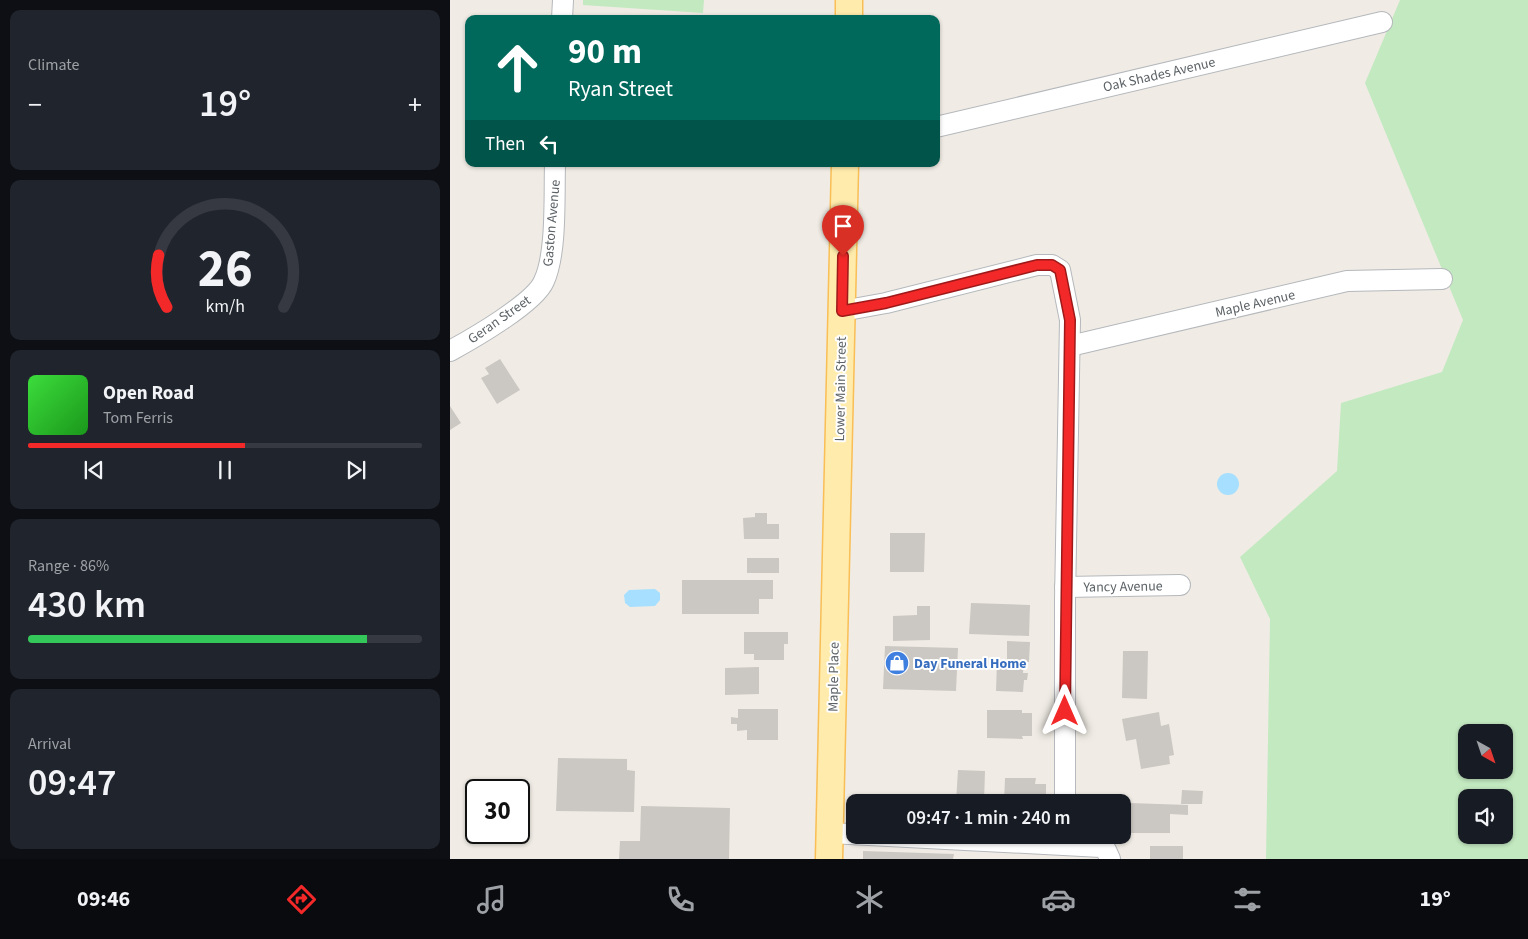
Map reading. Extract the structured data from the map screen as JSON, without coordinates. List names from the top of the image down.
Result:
{
  "streets": {
    "main road": ["Lower Main Street", "Maple Place"],
    "street": [
      "Oak Shades Avenue",
      "Gaston Avenue",
      "Maple Avenue",
      "Geran Street",
      "Yancy Avenue"
    ]
  },
  "crossings": [
    ["Gaston Avenue", "Geran Street"],
    ["Lower Main Street", "Maple Place"]
  ],
  "places": {
    "shop": ["Day Funeral Home"]
  },
  "north": "bottom right",
  "page": {
    "tile": [
      "Climate",
      ["Range · 86%", "430 km"],
      ["Arrival", "09:47"]
    ],
    "turn": ["90 m", "Ryan Street"],
    "heat": ["−", "19°", "+"],
    "then": "Then",
    "song": ["Open Road", "Tom Ferris"],
    "limit": "30",
    "trip": "09:47 · 1 min · 240 m",
    "tabs": ["09:46", "19°"],
    "gauge": ["26", "km/h"]
  }
}
